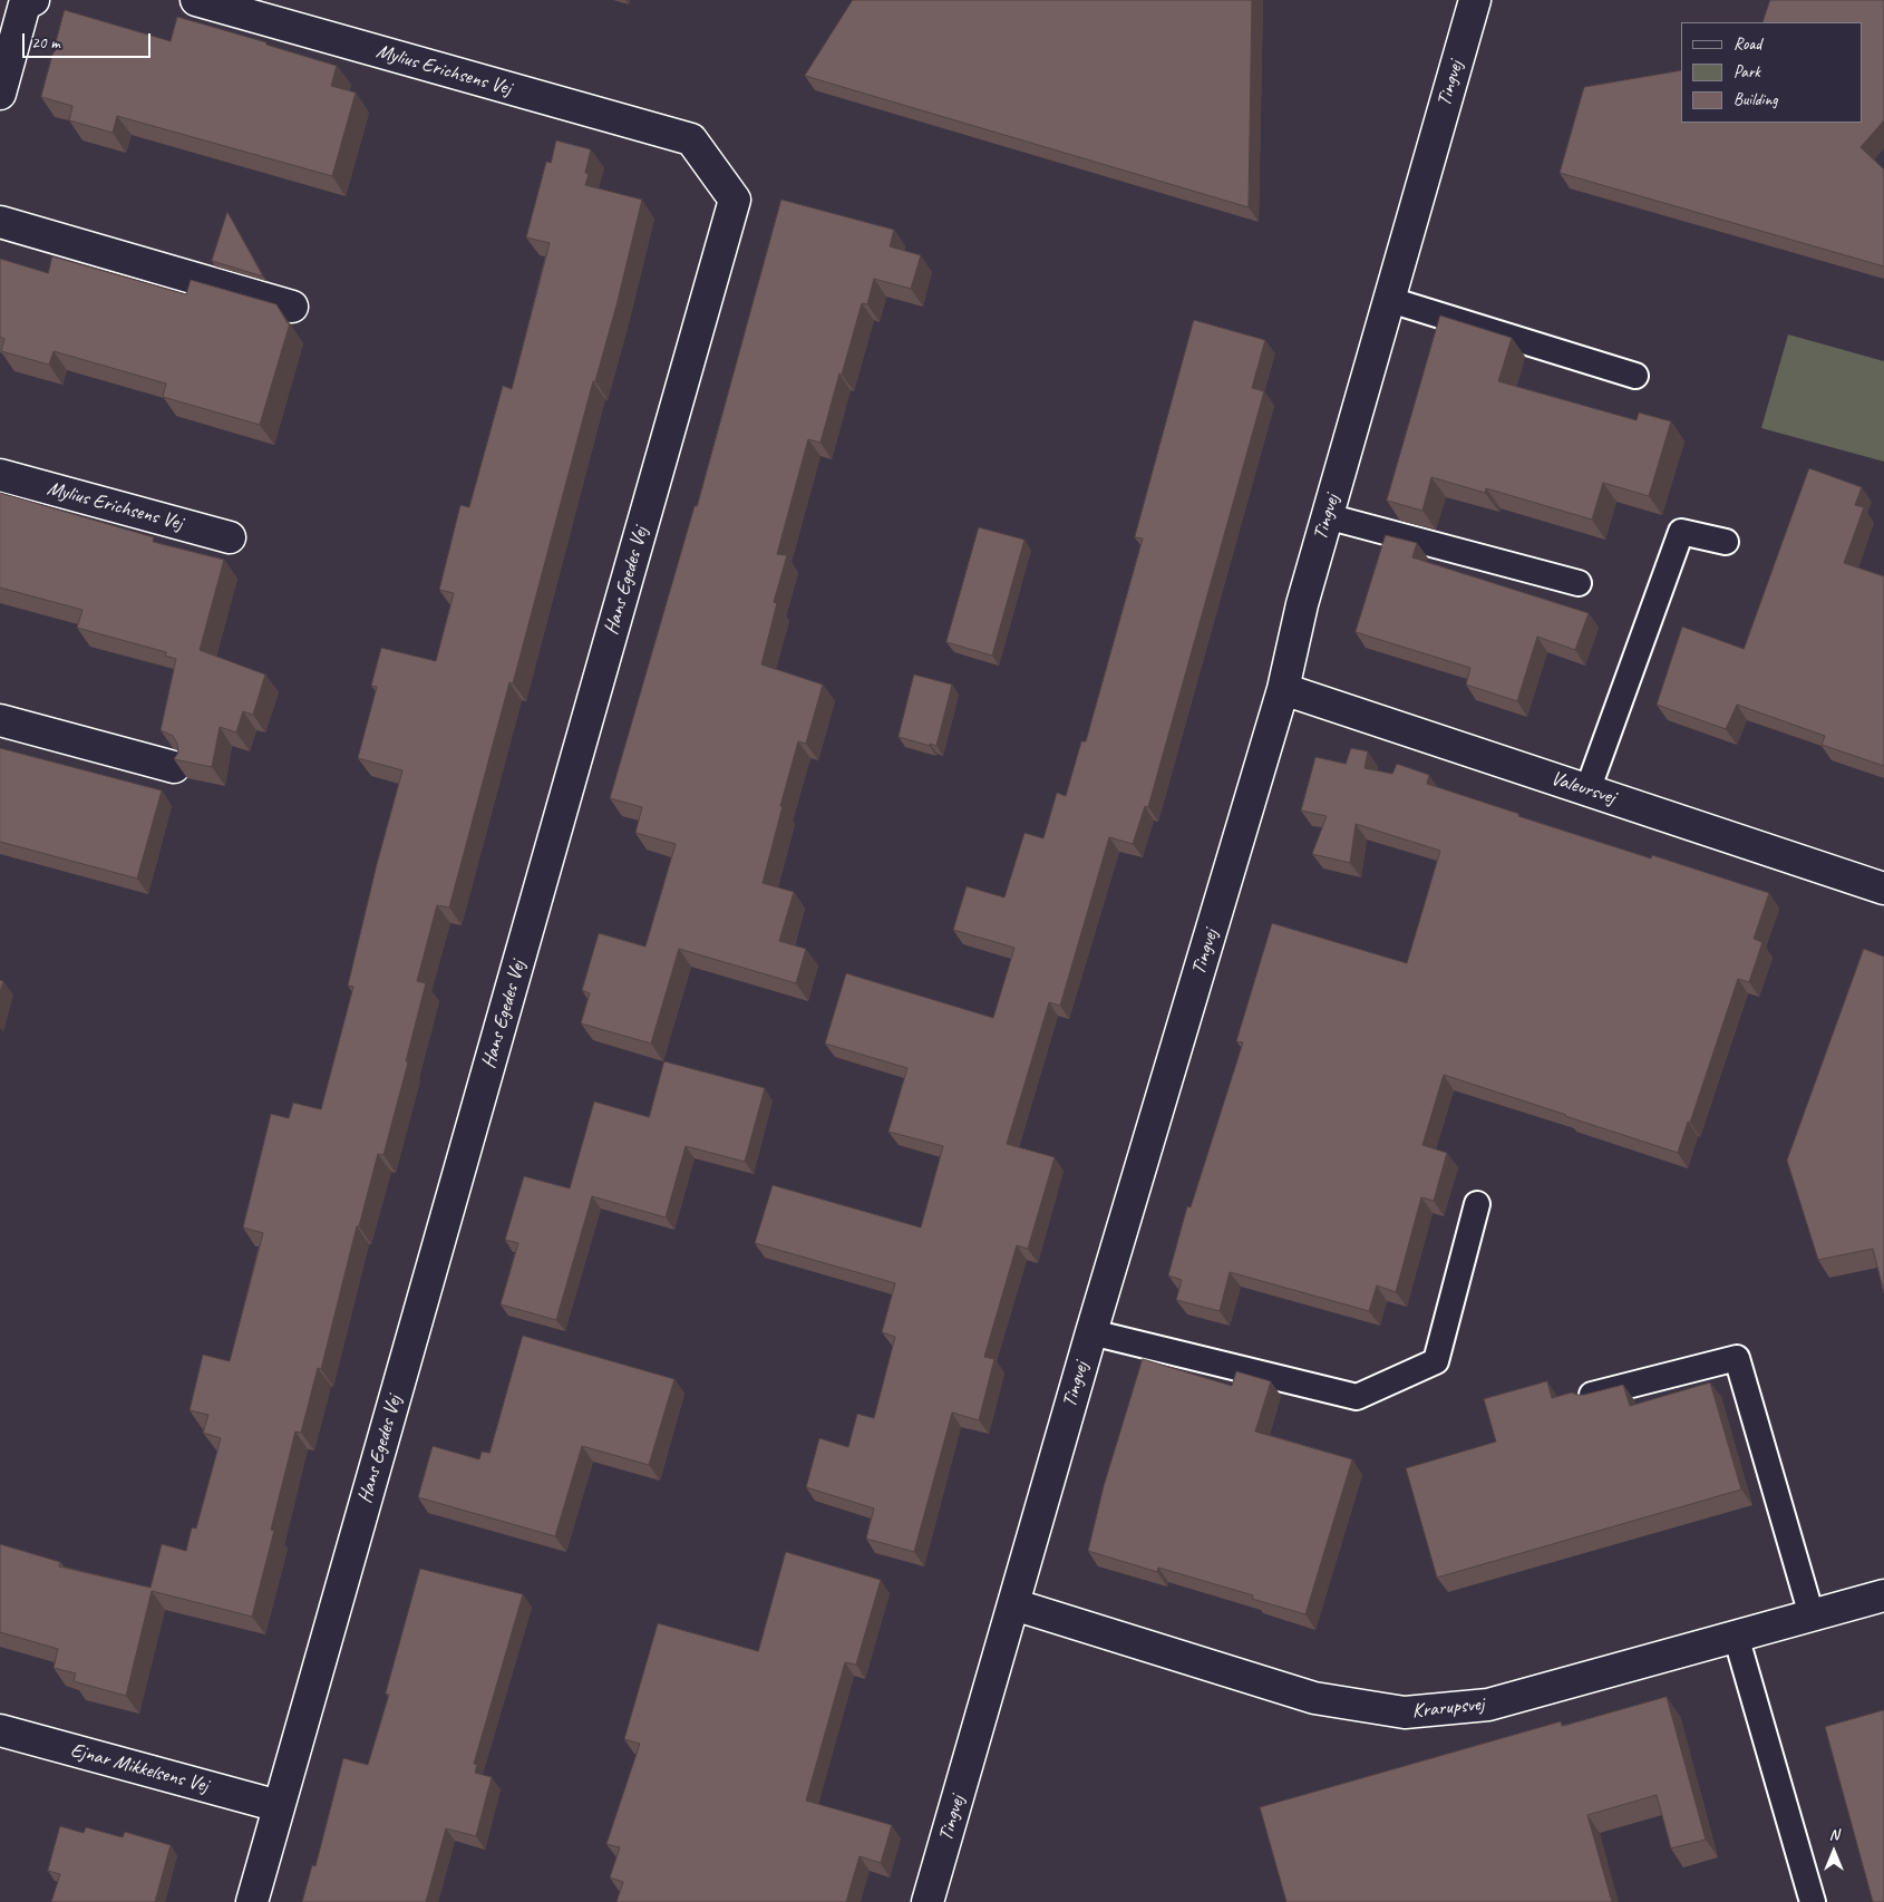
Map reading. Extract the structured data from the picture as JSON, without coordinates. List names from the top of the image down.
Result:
{
  "streets": {
    "street": [
      "Mylius Erichsens Vej",
      "Tingvej",
      "Hans Egedes Vej",
      "Valeursvej",
      "Krarupsvej",
      "Ejnar Mikkelsens Vej"
    ]
  },
  "crossings": [
    ["Mylius Erichsens Vej", "Hans Egedes Vej"],
    ["Tingvej", "Valeursvej"],
    ["Tingvej", "Krarupsvej"],
    ["Hans Egedes Vej", "Ejnar Mikkelsens Vej"]
  ],
  "legend": ["Road", "Park", "Building"],
  "scale_bar": "20 m",
  "north": "top"
}
